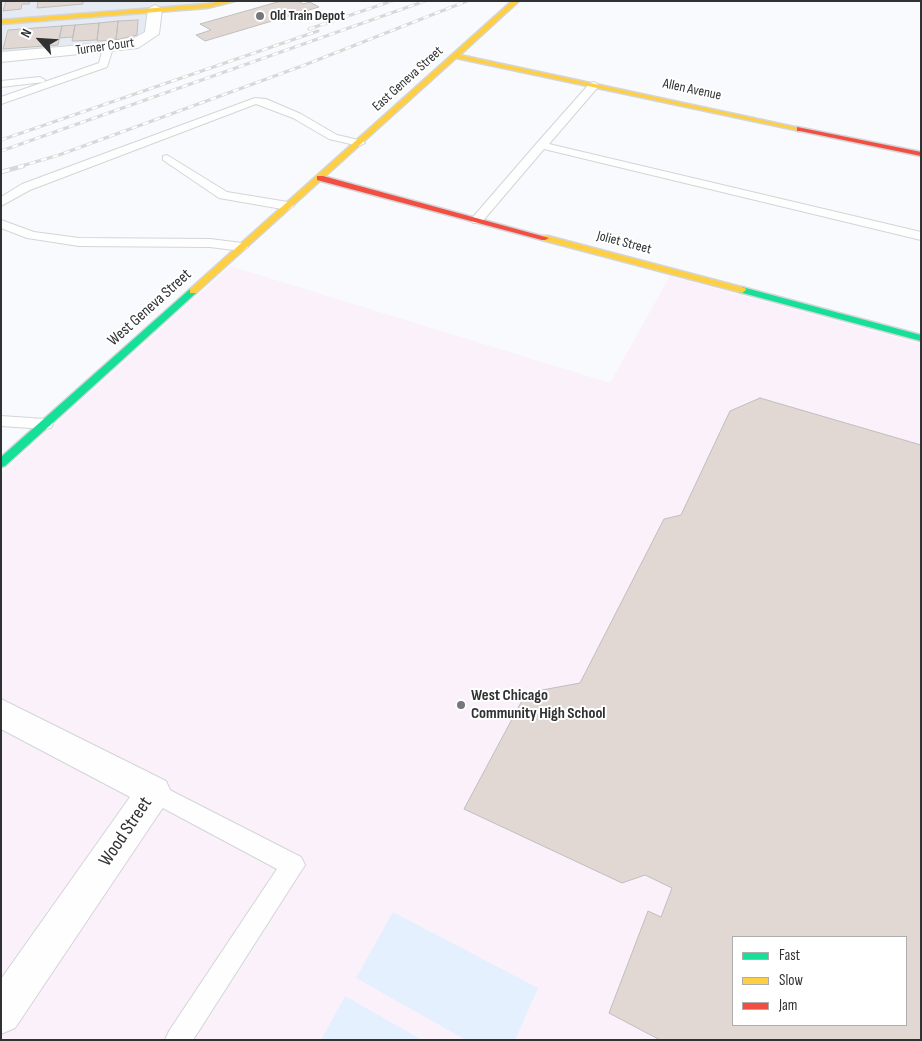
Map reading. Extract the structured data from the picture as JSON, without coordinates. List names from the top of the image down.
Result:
{
  "streets": {
    "street": [
      "Turner Court",
      "East Geneva Street",
      "Allen Avenue",
      "Joliet Street",
      "West Geneva Street",
      "Wood Street"
    ]
  },
  "crossings": [
    ["East Geneva Street", "Allen Avenue"],
    ["East Geneva Street", "Joliet Street"],
    ["East Geneva Street", "West Geneva Street"],
    ["Joliet Street", "West Geneva Street"]
  ],
  "places": ["Old Train Depot", "West Chicago Community High School"],
  "legend": ["Fast", "Slow", "Jam"],
  "north": "top left"
}
